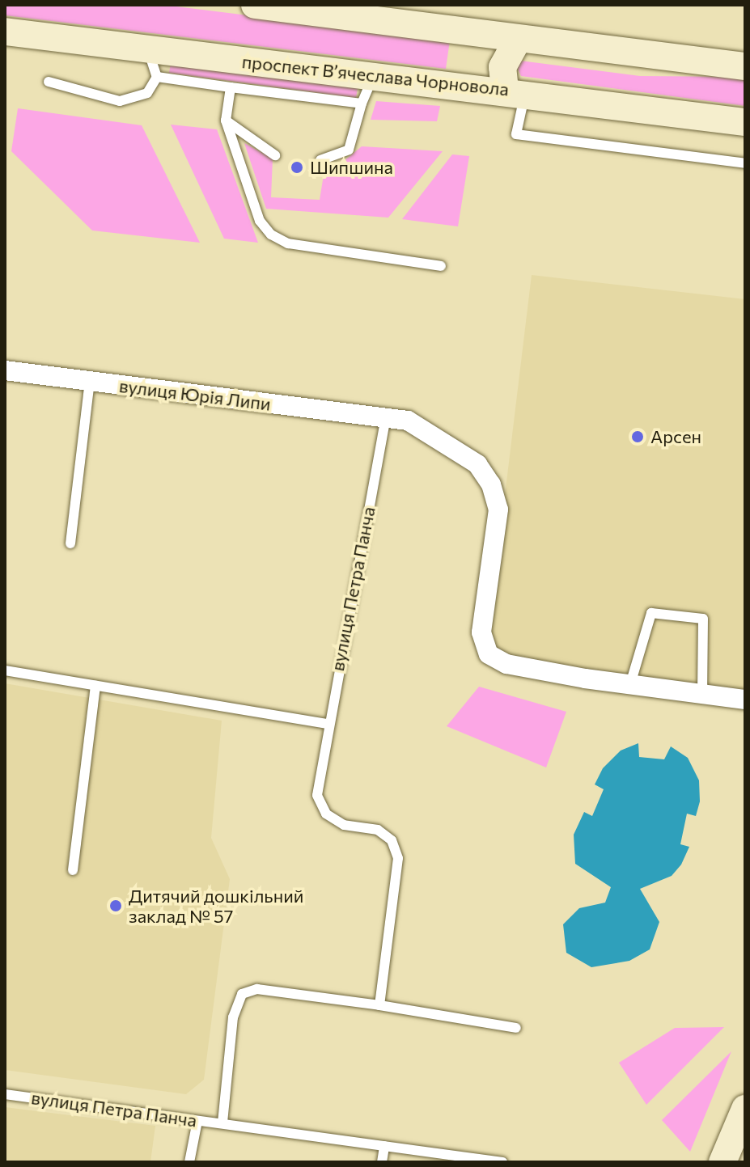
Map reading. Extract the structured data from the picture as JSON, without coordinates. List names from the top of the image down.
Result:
{
  "streets": {
    "main road": ["проспект Вʼячеслава Чорновола"],
    "street": ["вулиця Юрія Липи"],
    "lane": ["вулиця Петра Панча"]
  },
  "crossings": [
    ["вулиця Юрія Липи", "вулиця Петра Панча"]
  ],
  "places": ["Шипшина", "Арсен", "Дитячий дошкільний заклад № 57"]
}
